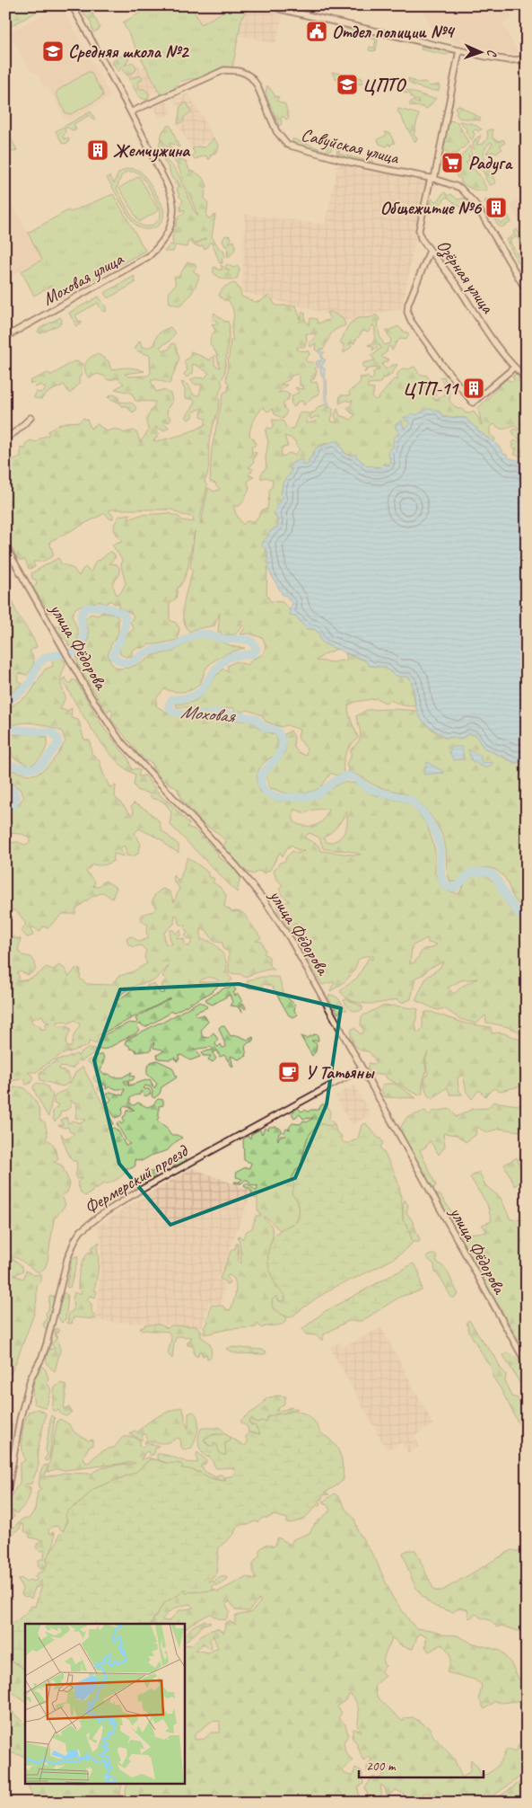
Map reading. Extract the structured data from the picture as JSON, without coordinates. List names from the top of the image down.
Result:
{
  "streets": {
    "street": [
      "Савуйская улица",
      "Озёрная улица",
      "Моховая улица",
      "улица Фёдорова",
      "Фермерский проезд"
    ]
  },
  "crossings": [
    ["Савуйская улица", "Озёрная улица"],
    ["Савуйская улица", "Моховая улица"],
    ["улица Фёдорова", "Фермерский проезд"]
  ],
  "water": ["Моховая"],
  "places": {
    "public building": ["Отдел полиции №4"],
    "school or university": ["Средняя школа №2", "ЦПТО"],
    "building": ["Жемчужина", "Общежитие №6", "ЦТП-11"],
    "supermarket": ["Радуга"],
    "cafe": ["У Татьяны"]
  },
  "scale_bar": "200 m",
  "north": "right"
}
